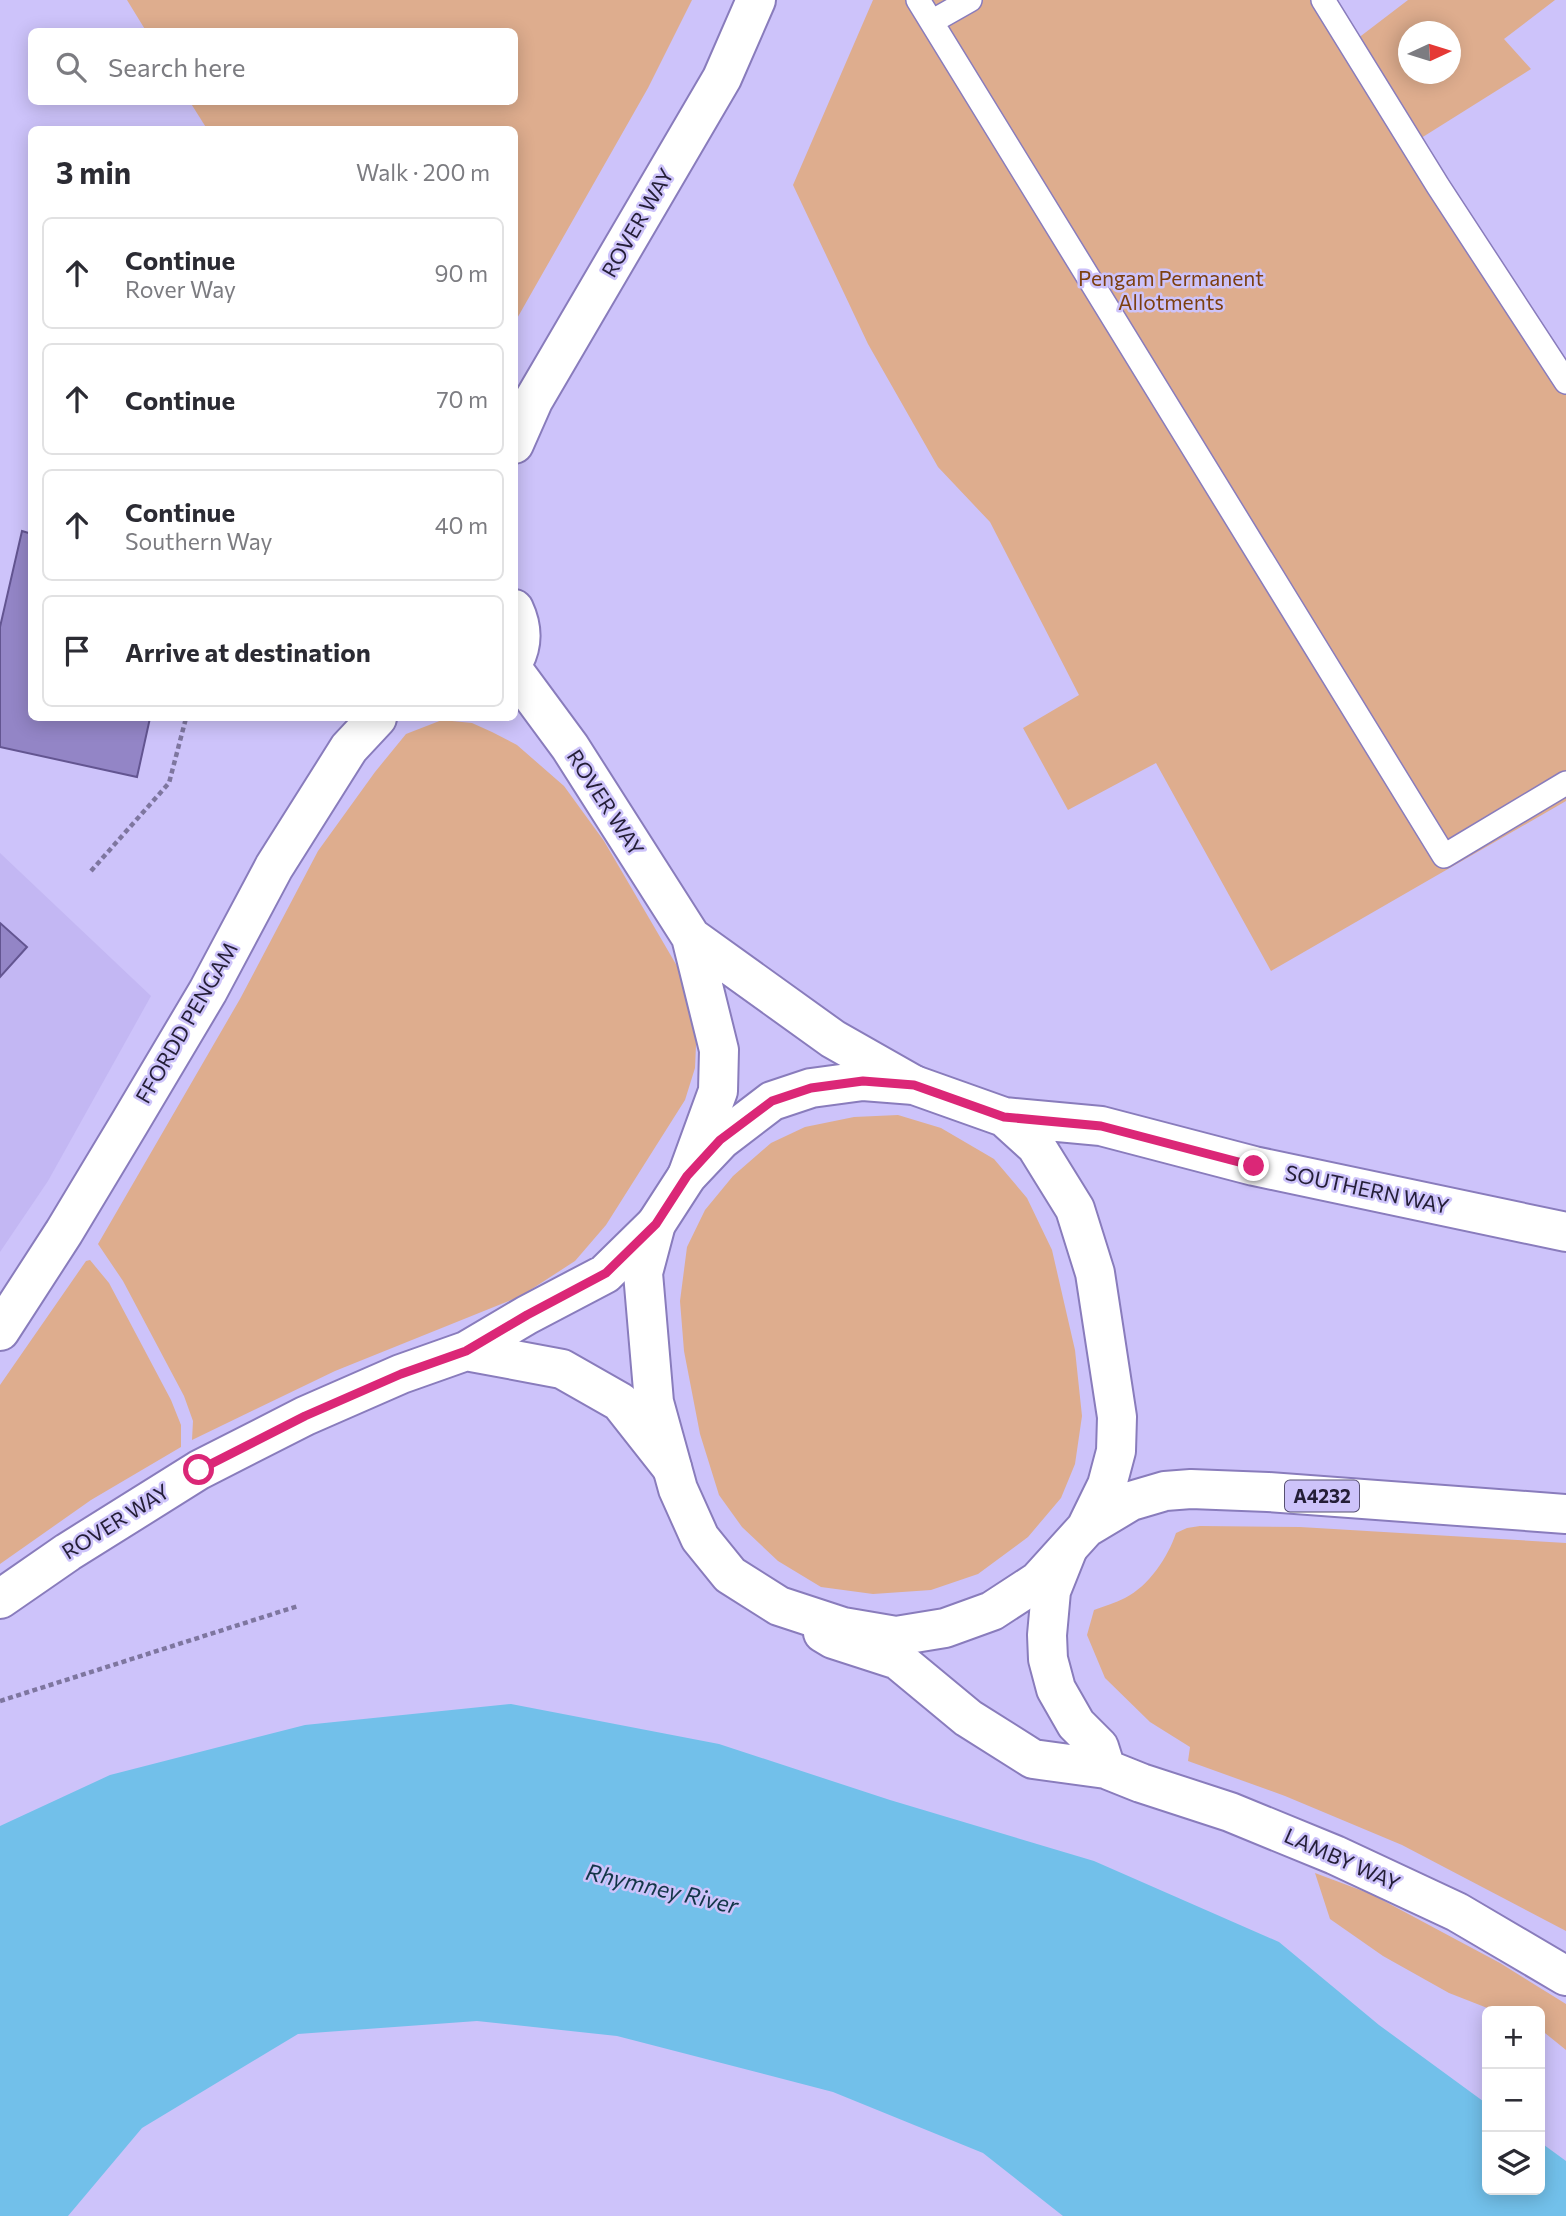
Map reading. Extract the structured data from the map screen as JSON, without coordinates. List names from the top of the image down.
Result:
{
  "streets": {
    "street": [
      "ROVER WAY",
      "FFORDD PENGAM",
      "SOUTHERN WAY",
      "A4232",
      "LAMBY WAY"
    ]
  },
  "water": ["Rhymney River"],
  "parks": ["Pengam Permanent Allotments"],
  "north": "right",
  "page": {
    "search": "Search here",
    "heading": ["3 min", "Walk · 200 m"],
    "list": [
      ["Continue", "Rover Way", "90 m"],
      ["Continue", "70 m"],
      ["Continue", "Southern Way", "40 m"],
      "Arrive at destination"
    ],
    "map_buttons": ["+", "−"]
  }
}
